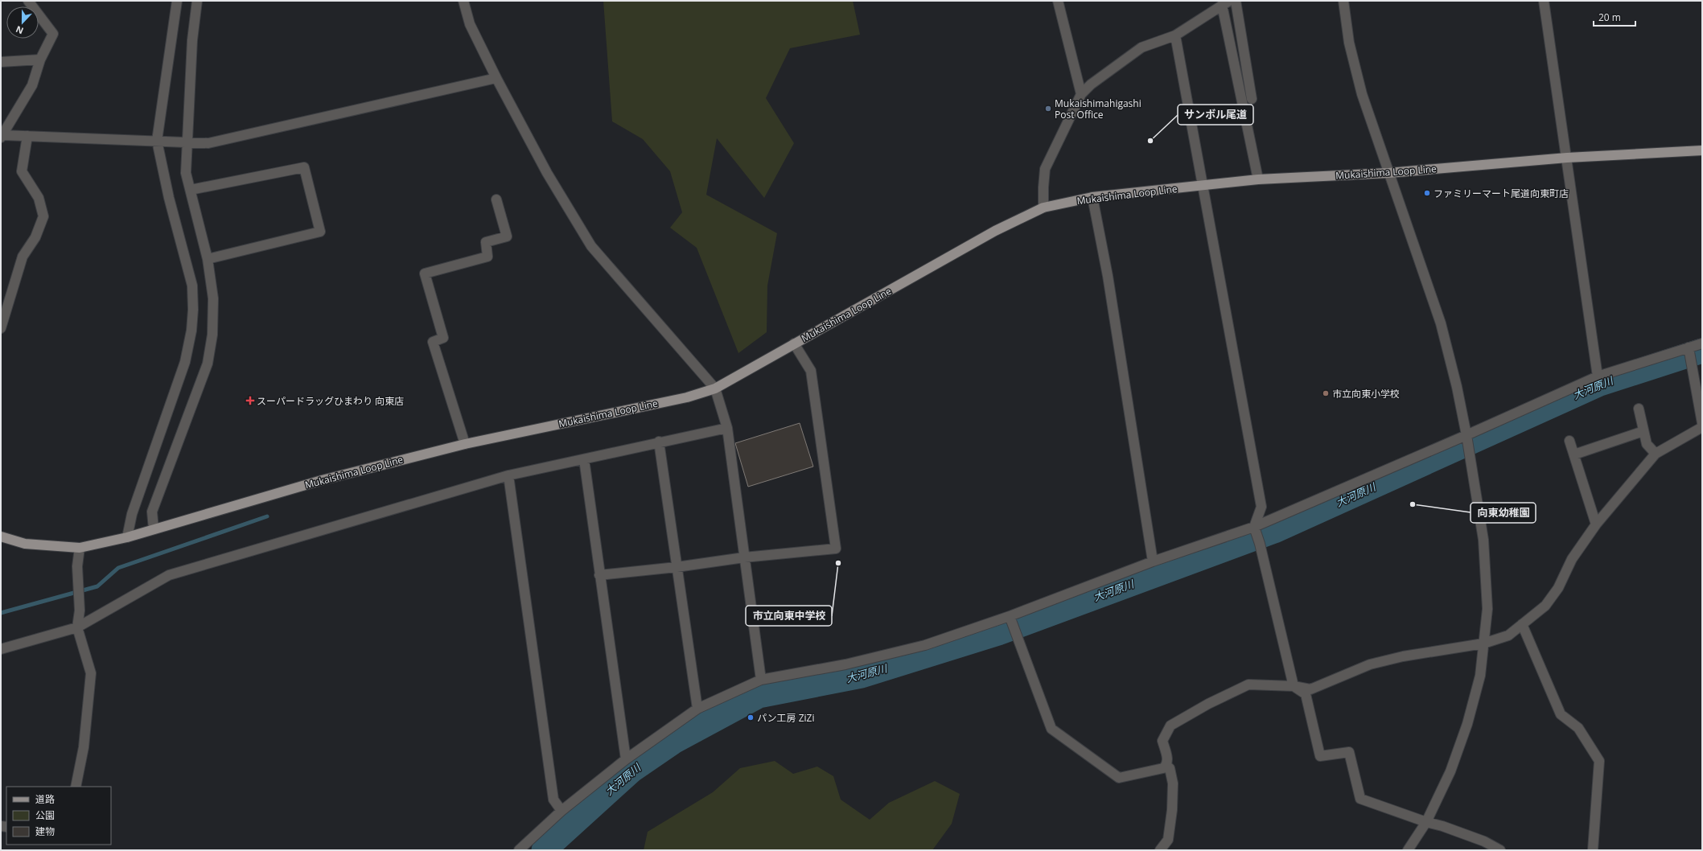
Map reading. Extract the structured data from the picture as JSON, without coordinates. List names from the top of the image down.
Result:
{
  "streets": {
    "main road": ["Mukaishima Loop Line"]
  },
  "water": ["大河原川"],
  "places": {
    "other": [
      "Mukaishimahigashi Post Office",
      "サンボル尾道",
      "ファミリーマート尾道向東町店",
      "市立向東小学校",
      "向東幼稚園",
      "市立向東中学校",
      "パン工房 ZiZi"
    ],
    "health": ["スーパードラッグひまわり 向東店"]
  },
  "legend": ["道路", "公園", "建物"],
  "scale_bar": "20 m",
  "north": "bottom"
}
